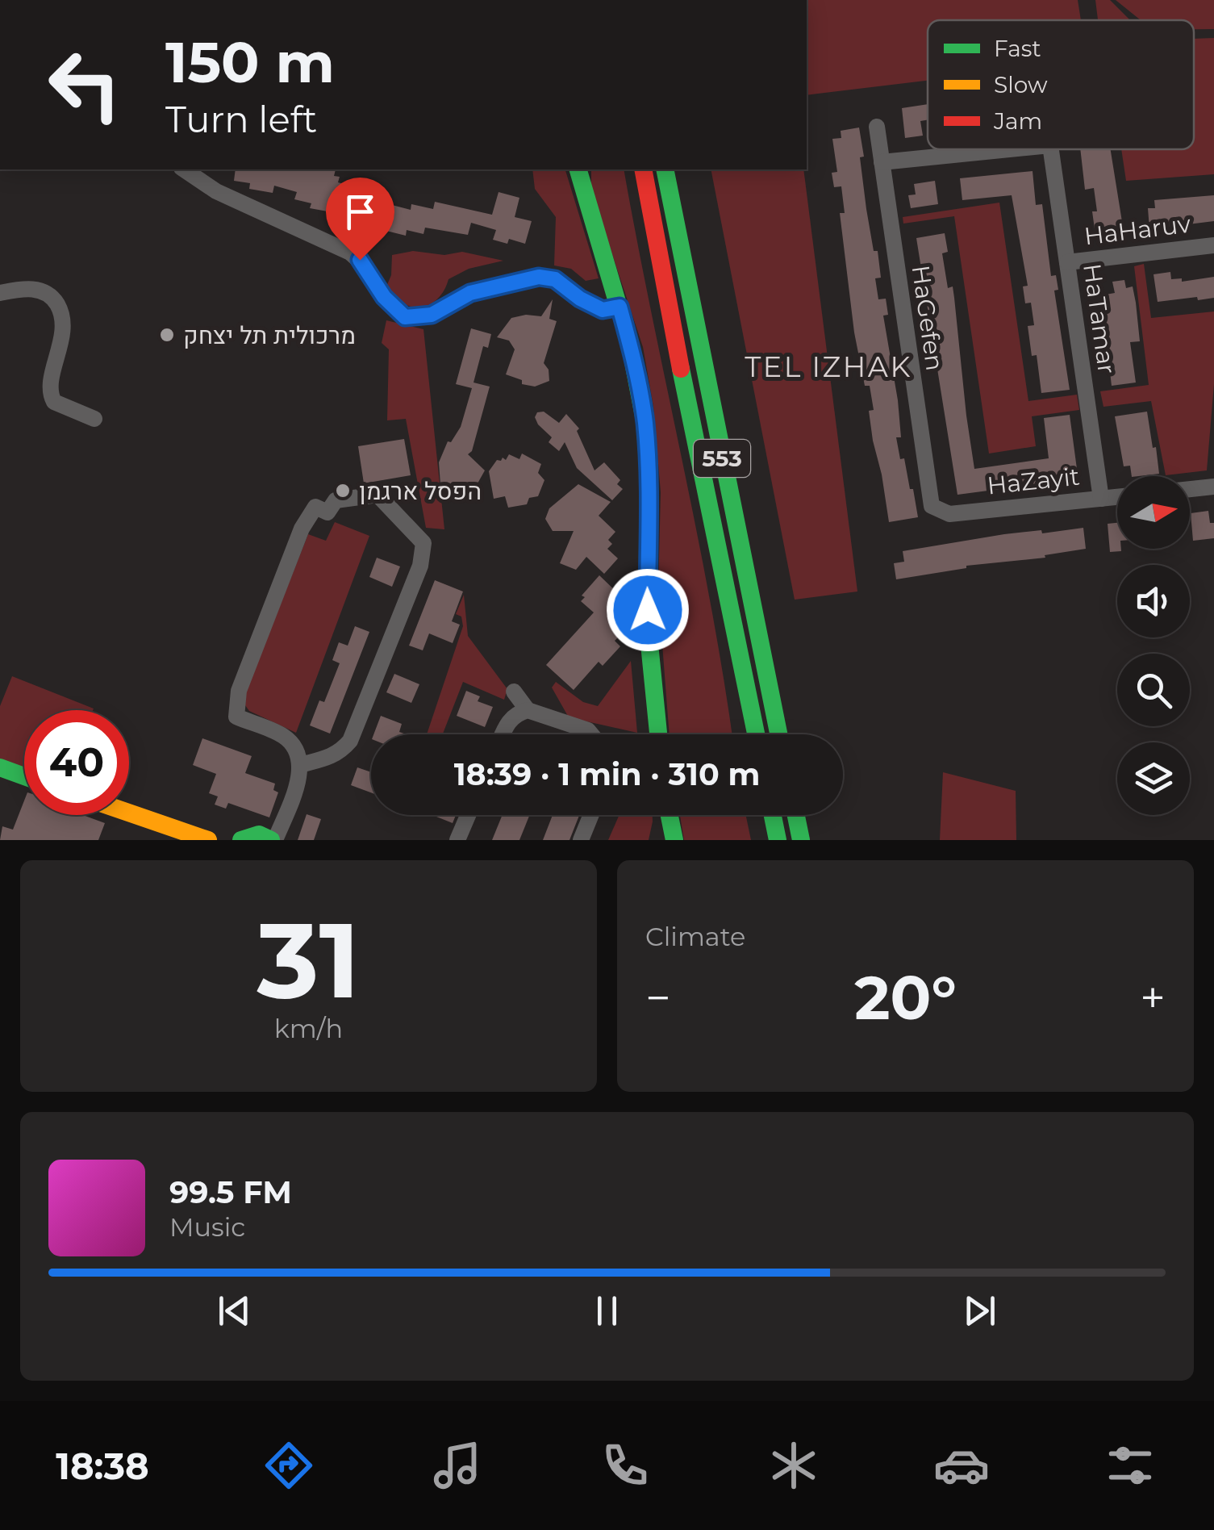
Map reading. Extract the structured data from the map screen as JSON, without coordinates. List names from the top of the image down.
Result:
{
  "streets": {
    "main road": ["553"],
    "street": [
      "HaHaruv",
      "HaGefen",
      "HaTamar",
      "HaZayit"
    ]
  },
  "crossings": [
    ["HaHaruv", "HaTamar"],
    ["HaGefen", "HaTamar"],
    ["HaGefen", "HaZayit"],
    ["HaTamar", "HaZayit"]
  ],
  "districts": ["TEL IZHAK"],
  "places": ["מרכולית תל יצחק", "הפסל ארגמן"],
  "legend": ["Fast", "Slow", "Jam"],
  "north": "right",
  "page": {
    "turn": ["150 m", "Turn left"],
    "limit": "40",
    "trip": "18:39 · 1 min · 310 m",
    "tile": [
      ["31", "km/h"],
      "Climate"
    ],
    "heat": ["−", "20°", "+"],
    "song": ["99.5 FM", "Music"],
    "tabs": "18:38"
  }
}
